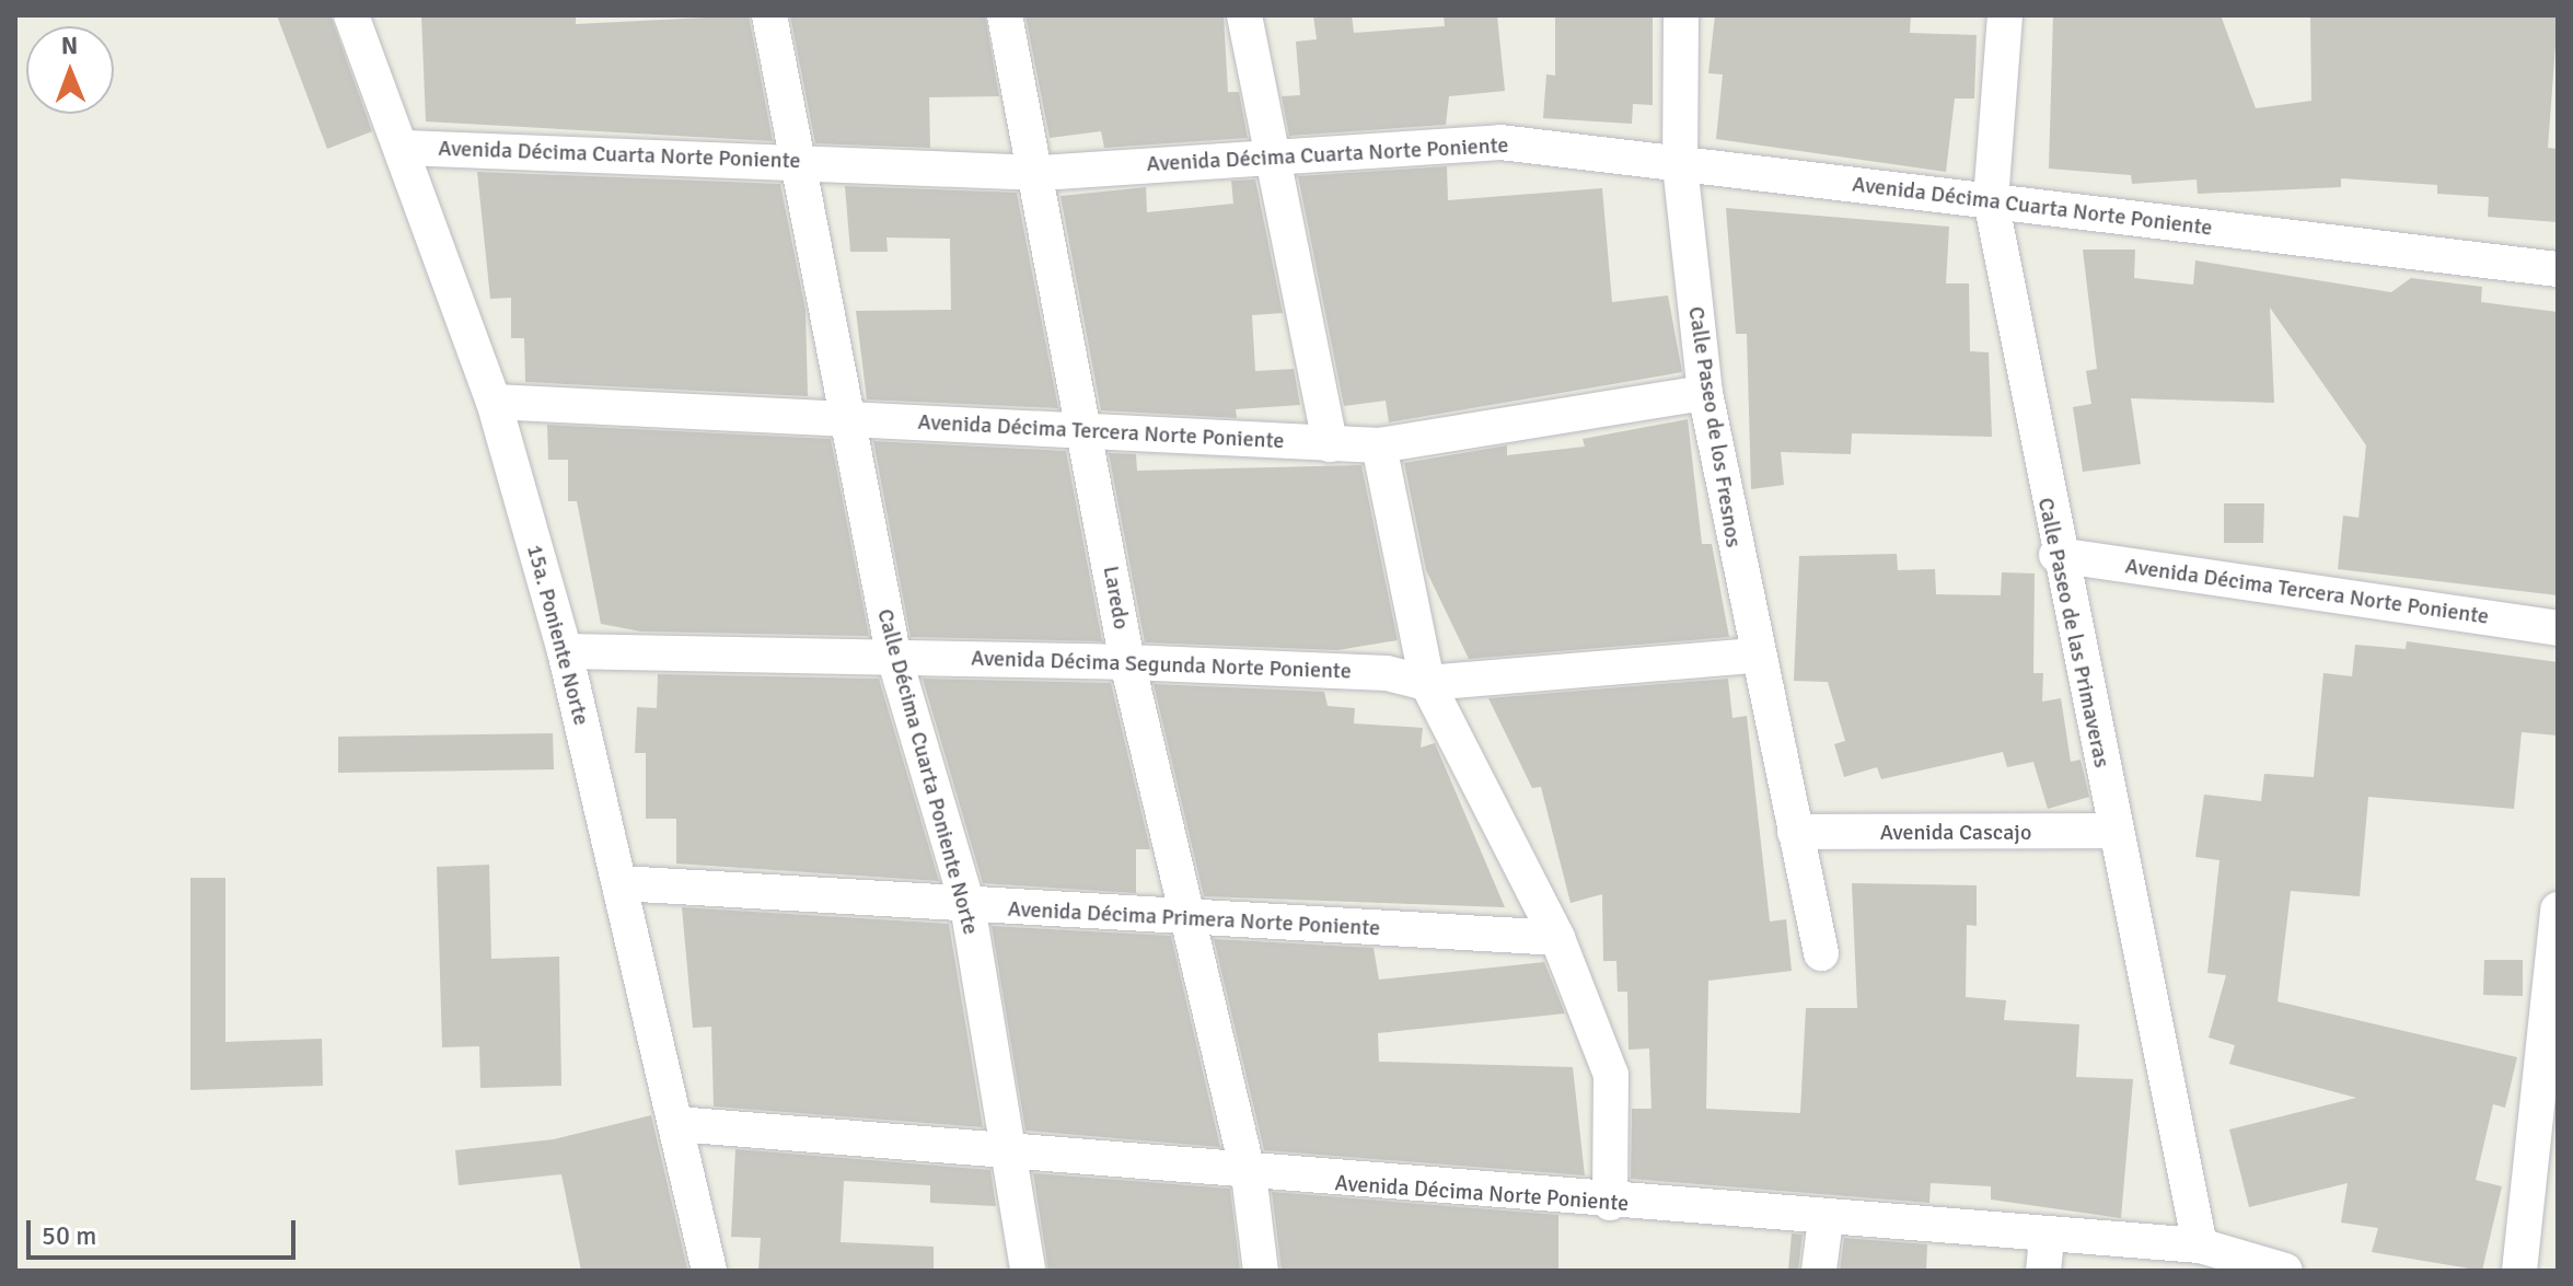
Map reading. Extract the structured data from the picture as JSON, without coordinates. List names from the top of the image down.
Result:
{
  "streets": {
    "street": [
      "Avenida Décima Cuarta Norte Poniente",
      "Calle Paseo de los Fresnos",
      "Avenida Décima Tercera Norte Poniente",
      "Laredo",
      "Calle Paseo de las Primaveras",
      "15a. Poniente Norte",
      "Avenida Décima Segunda Norte Poniente",
      "Calle Décima Cuarta Poniente Norte",
      "Avenida Cascajo",
      "Avenida Décima Primera Norte Poniente",
      "Avenida Décima Norte Poniente"
    ]
  },
  "crossings": [
    ["Avenida Décima Cuarta Norte Poniente", "Calle Paseo de los Fresnos"],
    ["Avenida Décima Cuarta Norte Poniente", "Laredo"],
    ["Avenida Décima Cuarta Norte Poniente", "Calle Paseo de las Primaveras"],
    ["Avenida Décima Cuarta Norte Poniente", "15a. Poniente Norte"],
    ["Avenida Décima Cuarta Norte Poniente", "Calle Décima Cuarta Poniente Norte"],
    ["Calle Paseo de los Fresnos", "Avenida Décima Tercera Norte Poniente"],
    ["Calle Paseo de los Fresnos", "Avenida Décima Segunda Norte Poniente"],
    ["Calle Paseo de los Fresnos", "Avenida Cascajo"],
    ["Avenida Décima Tercera Norte Poniente", "Laredo"],
    ["Avenida Décima Tercera Norte Poniente", "Calle Paseo de las Primaveras"],
    ["Avenida Décima Tercera Norte Poniente", "15a. Poniente Norte"],
    ["Avenida Décima Tercera Norte Poniente", "Calle Décima Cuarta Poniente Norte"],
    ["Laredo", "Avenida Décima Segunda Norte Poniente"],
    ["Laredo", "Avenida Décima Primera Norte Poniente"],
    ["Laredo", "Avenida Décima Norte Poniente"],
    ["Calle Paseo de las Primaveras", "Avenida Cascajo"],
    ["Calle Paseo de las Primaveras", "Avenida Décima Norte Poniente"],
    ["15a. Poniente Norte", "Avenida Décima Segunda Norte Poniente"],
    ["15a. Poniente Norte", "Avenida Décima Primera Norte Poniente"],
    ["15a. Poniente Norte", "Avenida Décima Norte Poniente"],
    ["Avenida Décima Segunda Norte Poniente", "Calle Décima Cuarta Poniente Norte"],
    ["Calle Décima Cuarta Poniente Norte", "Avenida Décima Primera Norte Poniente"],
    ["Calle Décima Cuarta Poniente Norte", "Avenida Décima Norte Poniente"]
  ],
  "scale_bar": "50 m",
  "north": "top"
}
